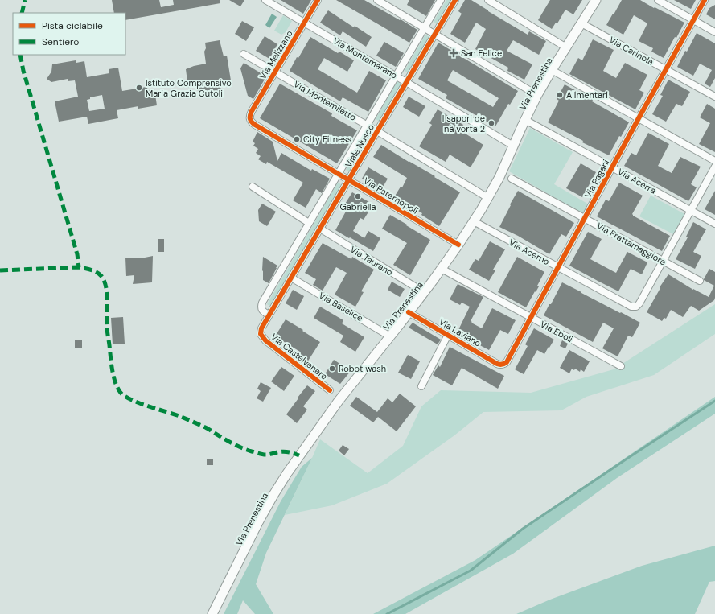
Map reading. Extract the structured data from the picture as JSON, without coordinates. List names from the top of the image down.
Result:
{
  "streets": {
    "main road": ["Via Prenestina"],
    "street": [
      "Via Carinola",
      "Via Melizzano",
      "Via Montemarano",
      "Via Montemiletto",
      "Viale Nusco",
      "Via Pagani",
      "Via Acerra",
      "Via Paternopoli",
      "Via Frattamaggiore",
      "Via Acerno",
      "Via Taurano",
      "Via Baselice",
      "Via Eboli",
      "Via Laviano",
      "Via Castelvenere"
    ]
  },
  "crossings": [
    ["Via Carinola", "Via Prenestina"],
    ["Via Carinola", "Via Pagani"],
    ["Via Melizzano", "Via Montemarano"],
    ["Via Melizzano", "Via Montemiletto"],
    ["Via Melizzano", "Via Paternopoli"],
    ["Via Montemarano", "Via Prenestina"],
    ["Via Montemarano", "Viale Nusco"],
    ["Via Prenestina", "Via Montemiletto"],
    ["Via Prenestina", "Via Acerra"],
    ["Via Prenestina", "Via Paternopoli"],
    ["Via Prenestina", "Via Acerno"],
    ["Via Prenestina", "Via Taurano"],
    ["Via Prenestina", "Via Baselice"],
    ["Via Prenestina", "Via Eboli"],
    ["Via Prenestina", "Via Laviano"],
    ["Via Montemiletto", "Viale Nusco"],
    ["Viale Nusco", "Via Paternopoli"],
    ["Viale Nusco", "Via Taurano"],
    ["Viale Nusco", "Via Baselice"],
    ["Viale Nusco", "Via Castelvenere"],
    ["Via Pagani", "Via Acerra"],
    ["Via Pagani", "Via Frattamaggiore"],
    ["Via Pagani", "Via Acerno"],
    ["Via Pagani", "Via Eboli"],
    ["Via Pagani", "Via Laviano"],
    ["Via Frattamaggiore", "Via Acerno"]
  ],
  "places": {
    "health": ["San Felice"],
    "other": [
      "Istituto Comprensivo Maria Grazia Cutoli",
      "Alimentari",
      "I sapori de nà vorta 2",
      "City Fitness",
      "Gabriella",
      "Robot wash"
    ]
  },
  "legend": ["Pista ciclabile", "Sentiero"]
}
